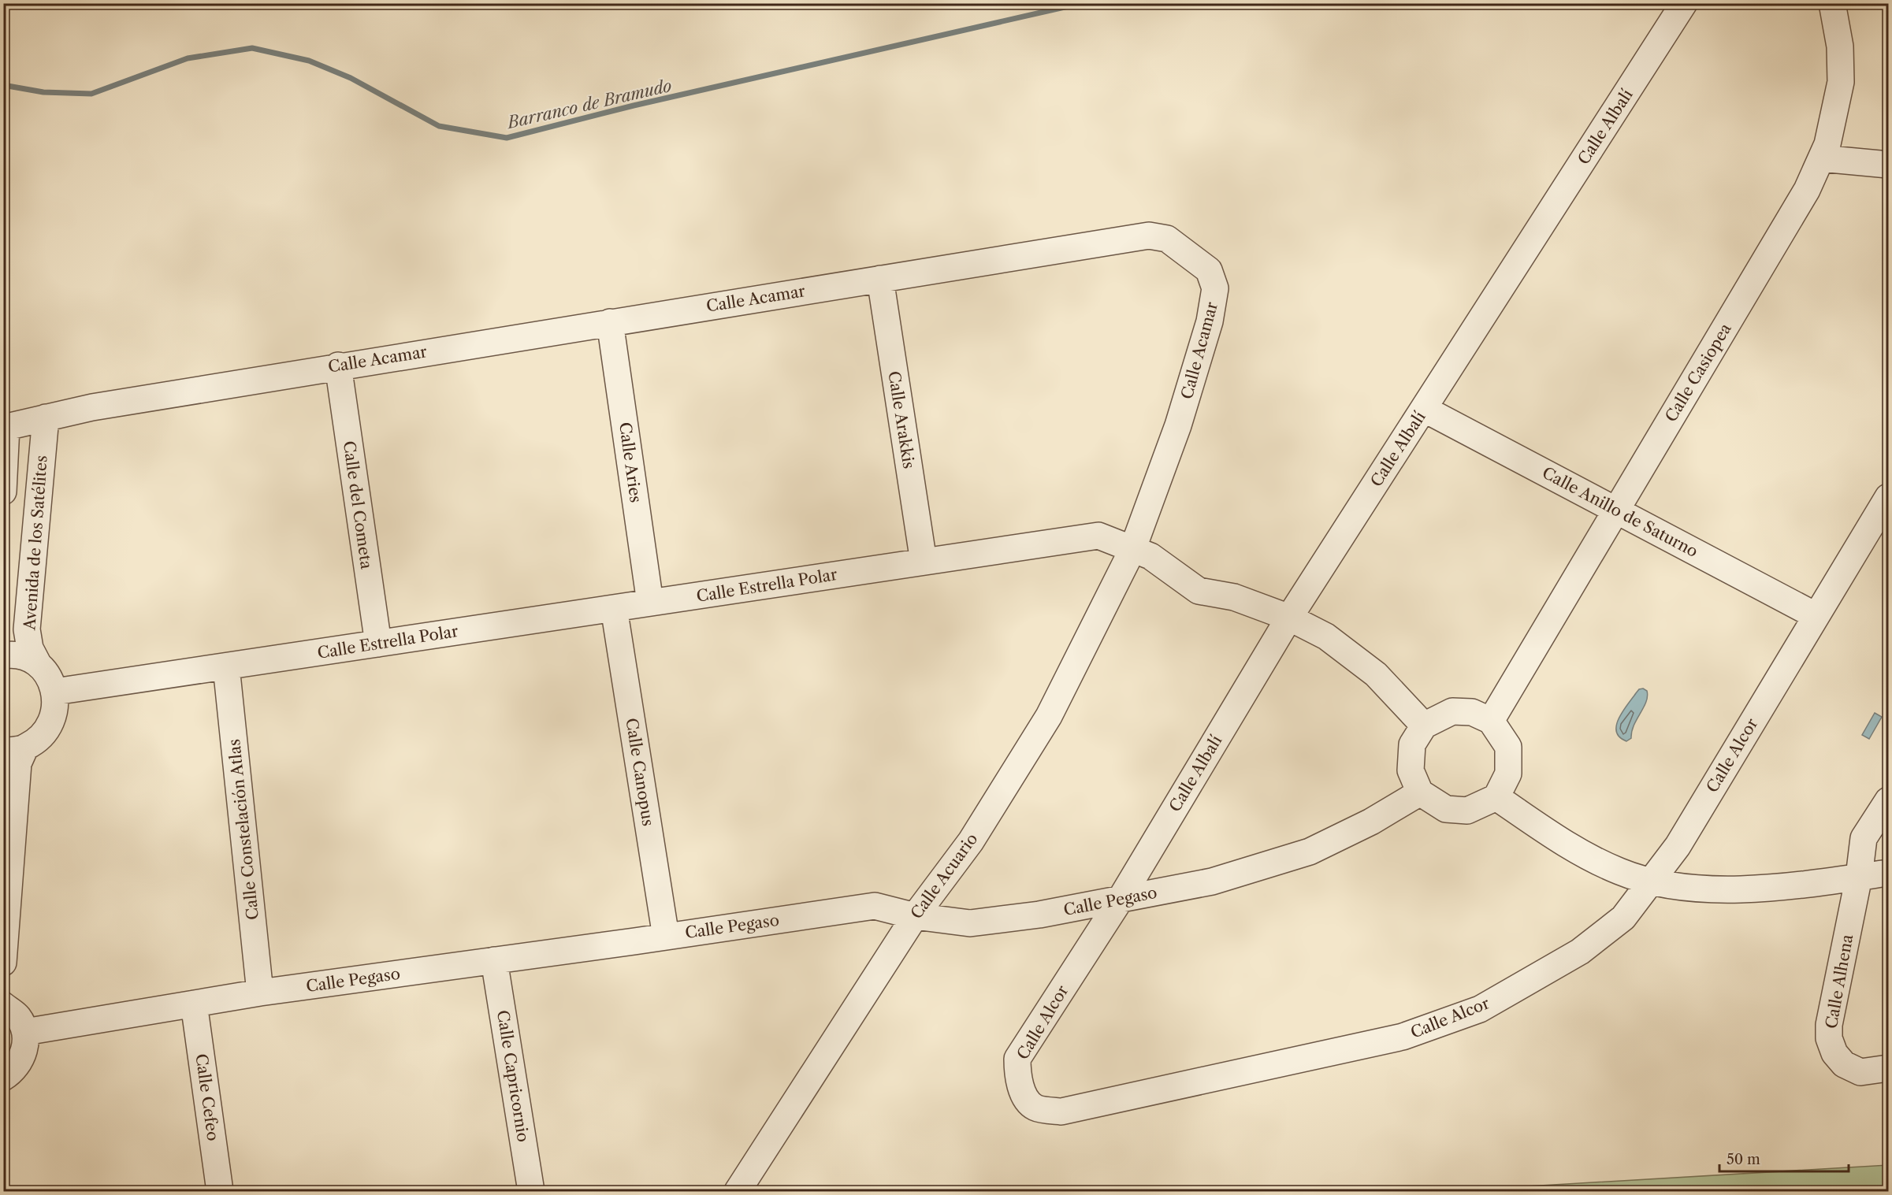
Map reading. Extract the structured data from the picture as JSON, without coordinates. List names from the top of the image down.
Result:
{
  "streets": {
    "street": [
      "Calle Albalí",
      "Calle Acamar",
      "Calle Casiopea",
      "Calle Arakkis",
      "Calle Aries",
      "Calle del Cometa",
      "Calle Anillo de Saturno",
      "Avenida de los Satélites",
      "Calle Estrella Polar",
      "Calle Alcor",
      "Calle Canopus",
      "Calle Constelación Atlas",
      "Calle Acuario",
      "Calle Pegaso",
      "Calle Alhena",
      "Calle Capricornio",
      "Calle Cefeo"
    ]
  },
  "crossings": [
    ["Calle Albalí", "Calle Anillo de Saturno"],
    ["Calle Albalí", "Calle Estrella Polar"],
    ["Calle Albalí", "Calle Alcor"],
    ["Calle Albalí", "Calle Pegaso"],
    ["Calle Acamar", "Calle Arakkis"],
    ["Calle Acamar", "Calle Aries"],
    ["Calle Acamar", "Calle del Cometa"],
    ["Calle Acamar", "Avenida de los Satélites"],
    ["Calle Acamar", "Calle Estrella Polar"],
    ["Calle Acamar", "Calle Acuario"],
    ["Calle Casiopea", "Calle Anillo de Saturno"],
    ["Calle Casiopea", "Calle Estrella Polar"],
    ["Calle Casiopea", "Calle Pegaso"],
    ["Calle Arakkis", "Calle Estrella Polar"],
    ["Calle Aries", "Calle Estrella Polar"],
    ["Calle del Cometa", "Calle Estrella Polar"],
    ["Calle Anillo de Saturno", "Calle Alcor"],
    ["Avenida de los Satélites", "Calle Estrella Polar"],
    ["Calle Estrella Polar", "Calle Canopus"],
    ["Calle Estrella Polar", "Calle Constelación Atlas"],
    ["Calle Estrella Polar", "Calle Acuario"],
    ["Calle Estrella Polar", "Calle Pegaso"],
    ["Calle Alcor", "Calle Pegaso"],
    ["Calle Canopus", "Calle Pegaso"],
    ["Calle Constelación Atlas", "Calle Pegaso"],
    ["Calle Acuario", "Calle Pegaso"],
    ["Calle Pegaso", "Calle Capricornio"],
    ["Calle Pegaso", "Calle Cefeo"]
  ],
  "water": ["Barranco de Bramudo"],
  "scale_bar": "50 m"
}
